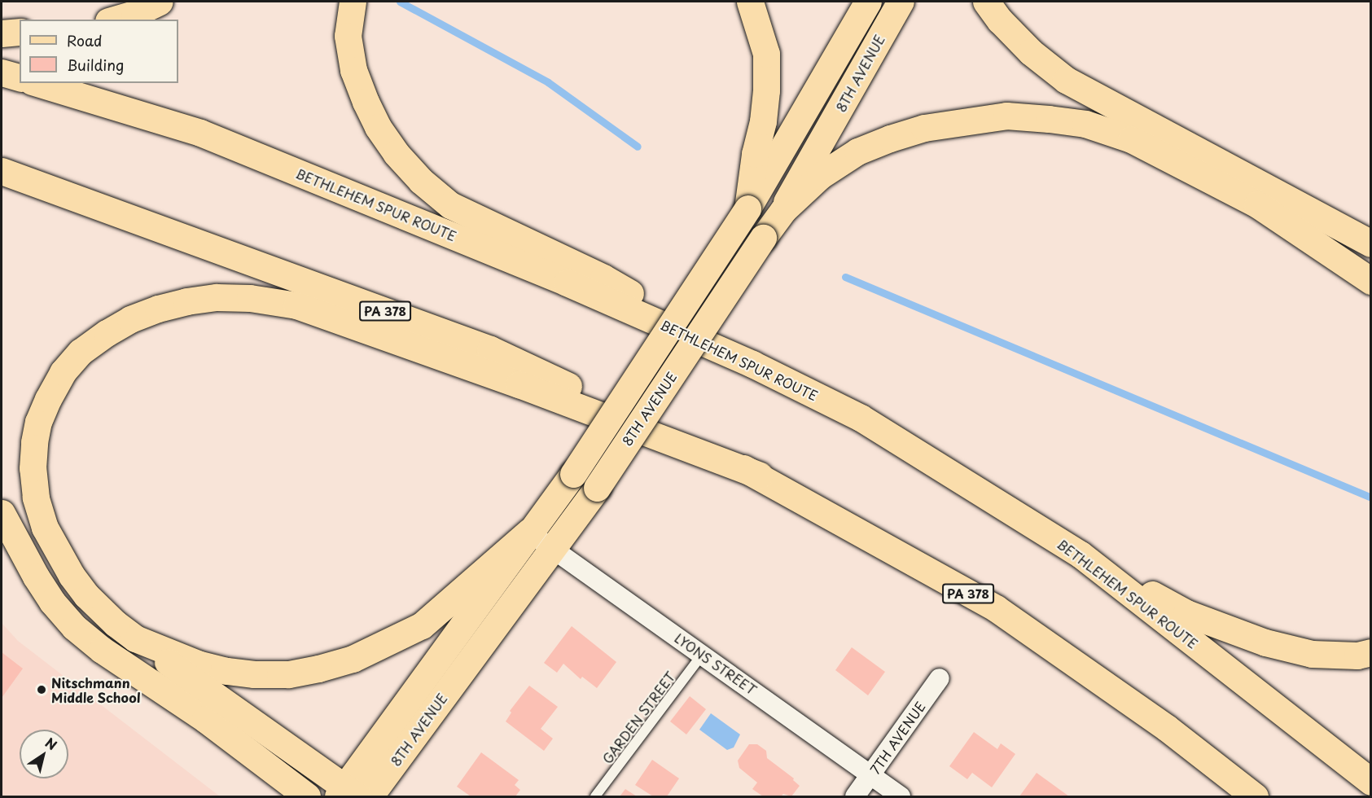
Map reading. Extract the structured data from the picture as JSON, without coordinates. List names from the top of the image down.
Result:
{
  "streets": {
    "main road": ["8TH AVENUE", "BETHLEHEM SPUR ROUTE", "PA 378"],
    "street": ["LYONS STREET", "7TH AVENUE"],
    "lane": ["GARDEN STREET"]
  },
  "crossings": [
    ["8TH AVENUE", "LYONS STREET"],
    ["LYONS STREET", "GARDEN STREET"],
    ["LYONS STREET", "7TH AVENUE"]
  ],
  "places": ["Nitschmann Middle School"],
  "legend": ["Road", "Building"],
  "north": "top right"
}
